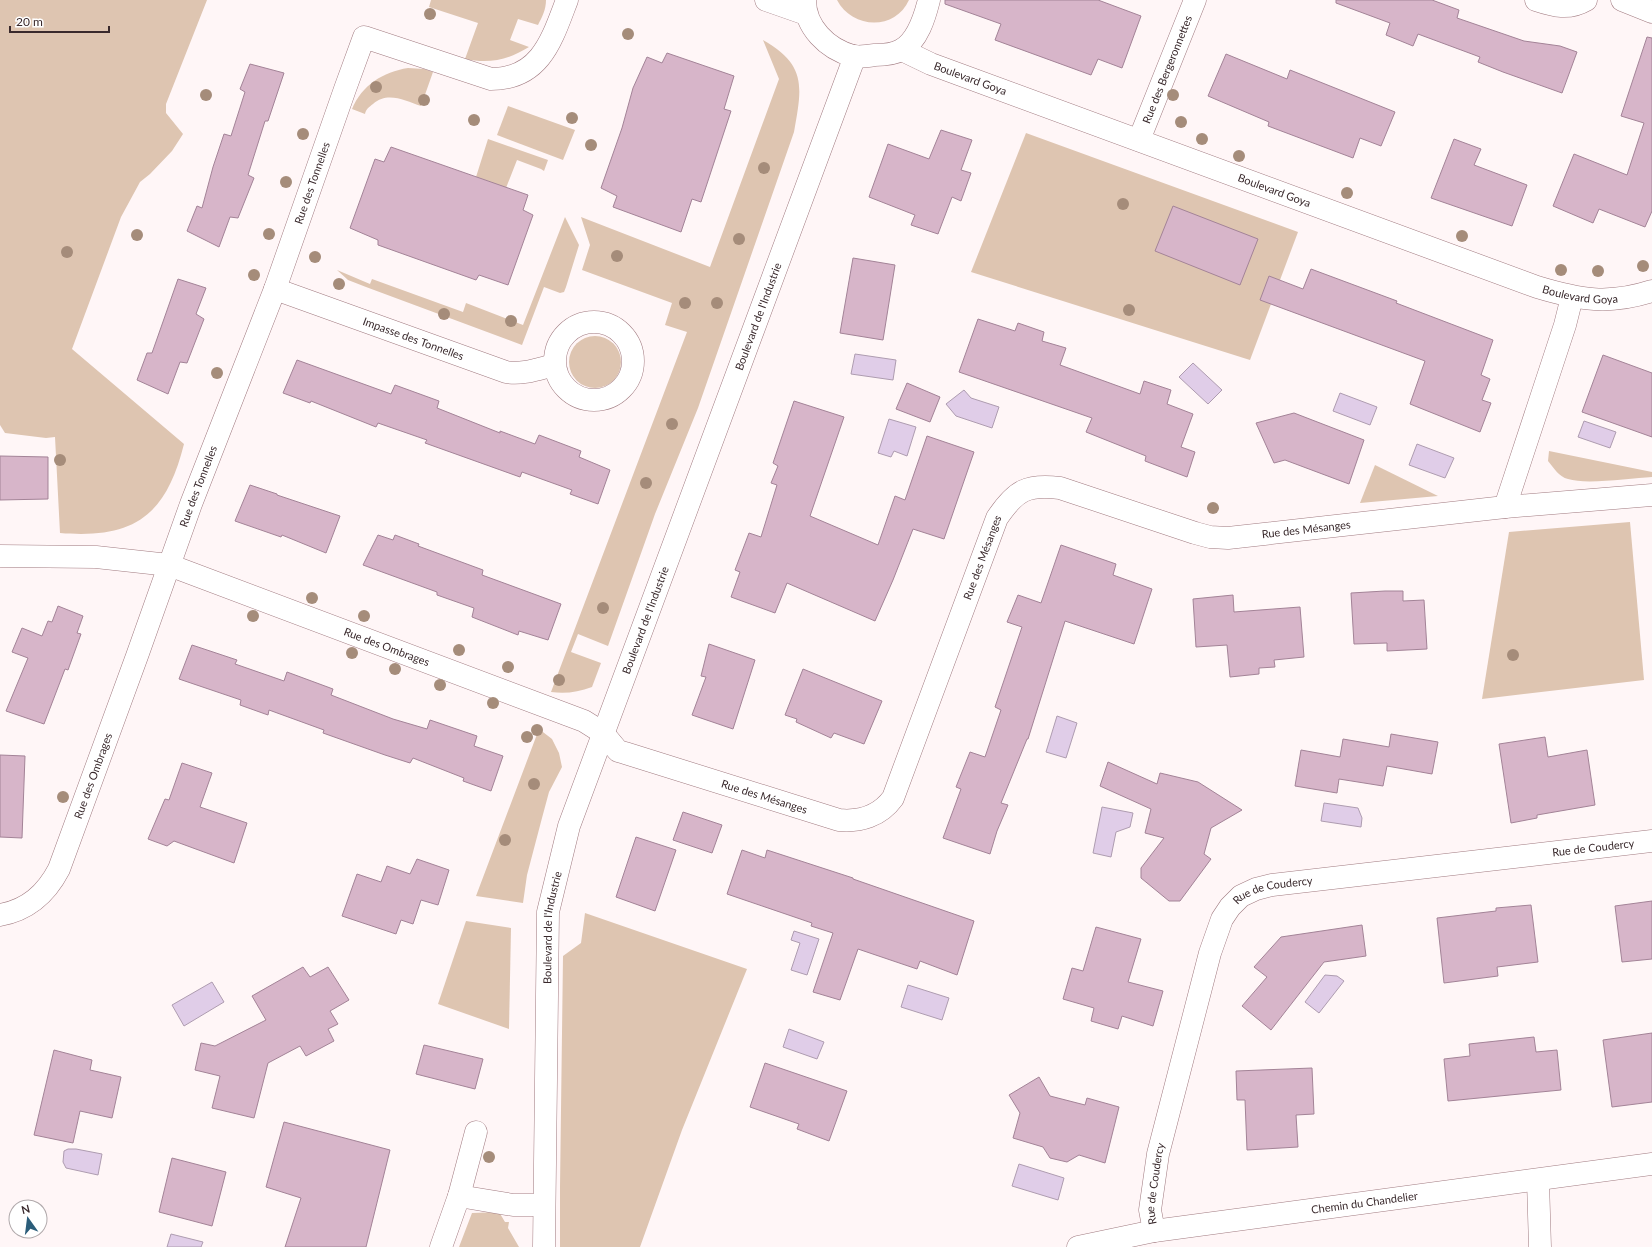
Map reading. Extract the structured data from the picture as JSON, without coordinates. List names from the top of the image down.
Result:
{
  "streets": {
    "street": [
      "Rue des Bergeronnettes",
      "Boulevard Goya",
      "Rue des Tonnelles",
      "Boulevard de l'Industrie",
      "Impasse des Tonnelles",
      "Rue des Mésanges",
      "Rue des Ombrages",
      "Rue de Coudercy",
      "Chemin du Chandelier"
    ]
  },
  "crossings": [
    ["Rue des Bergeronnettes", "Boulevard Goya"],
    ["Rue des Tonnelles", "Impasse des Tonnelles"],
    ["Rue des Tonnelles", "Rue des Ombrages"],
    ["Boulevard de l'Industrie", "Rue des Mésanges"],
    ["Boulevard de l'Industrie", "Rue des Ombrages"],
    ["Rue des Mésanges", "Rue des Ombrages"],
    ["Rue de Coudercy", "Chemin du Chandelier"]
  ],
  "scale_bar": "20 m",
  "north": "top"
}
